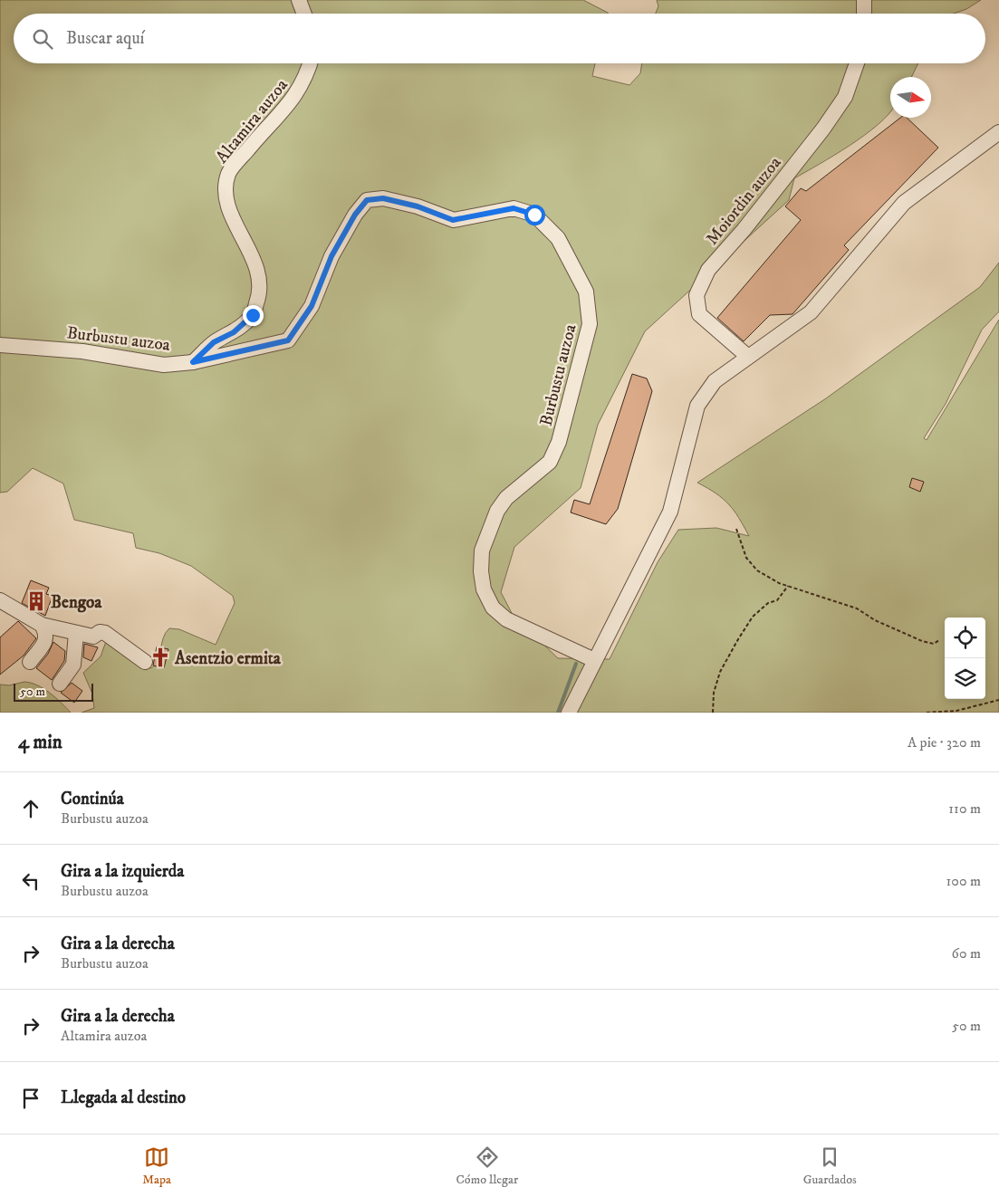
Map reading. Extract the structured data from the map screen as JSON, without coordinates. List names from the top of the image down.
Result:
{
  "streets": {
    "street": ["Altamira auzoa", "Moiordin auzoa", "Burbustu auzoa"]
  },
  "crossings": [
    ["Altamira auzoa", "Burbustu auzoa"]
  ],
  "places": {
    "building": ["Bengoa"],
    "church": ["Asentzio ermita"]
  },
  "scale_bar": "50 m",
  "north": "right",
  "page": {
    "search": "Buscar aquí",
    "scale": "50 m",
    "heading": ["4 min", "A pie · 320 m"],
    "list": [
      ["Continúa", "Burbustu auzoa", "110 m"],
      ["Gira a la izquierda", "Burbustu auzoa", "100 m"],
      ["Gira a la derecha", "Burbustu auzoa", "60 m"],
      ["Gira a la derecha", "Altamira auzoa", "50 m"],
      "Llegada al destino"
    ],
    "nav": ["Mapa", "Cómo llegar", "Guardados"]
  }
}
